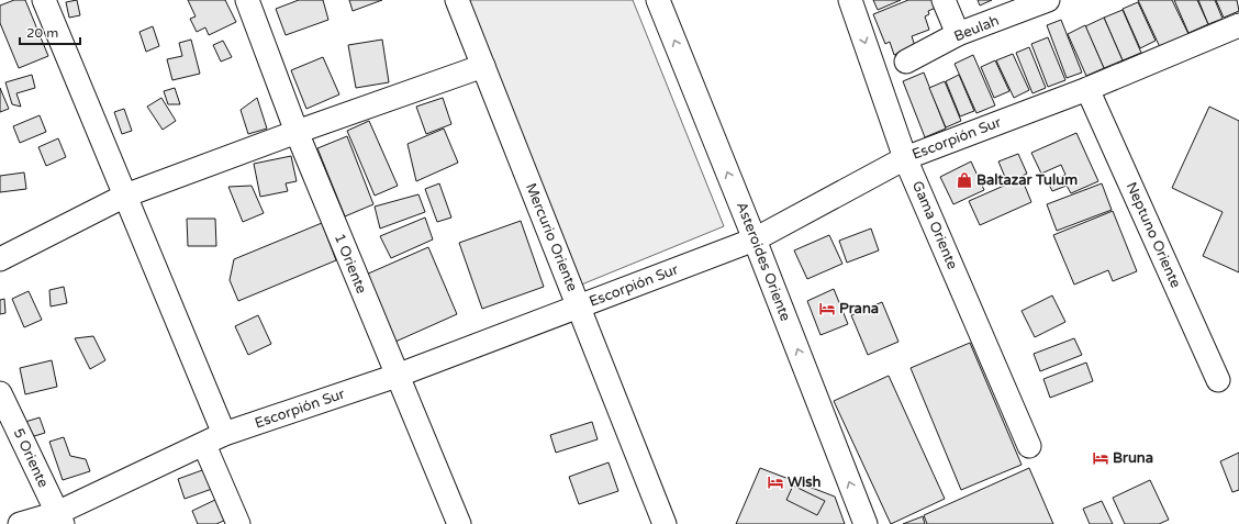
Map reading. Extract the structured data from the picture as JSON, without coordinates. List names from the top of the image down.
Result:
{
  "streets": {
    "street": [
      "Beulah",
      "Escorpión Sur",
      "Gama Oriente",
      "Neptuno Oriente",
      "Mercurio Oriente",
      "Asteroides Oriente",
      "1 Oriente",
      "5 Oriente"
    ]
  },
  "crossings": [
    ["Escorpión Sur", "Gama Oriente"],
    ["Escorpión Sur", "Neptuno Oriente"],
    ["Escorpión Sur", "Mercurio Oriente"],
    ["Escorpión Sur", "Asteroides Oriente"],
    ["Escorpión Sur", "1 Oriente"],
    ["Escorpión Sur", "5 Oriente"]
  ],
  "one_way": ["Asteroides Oriente"],
  "places": {
    "shop": ["Baltazar Tulum"],
    "hotel": ["Prana", "Bruna", "Wish"]
  },
  "scale_bar": "20 m"
}
